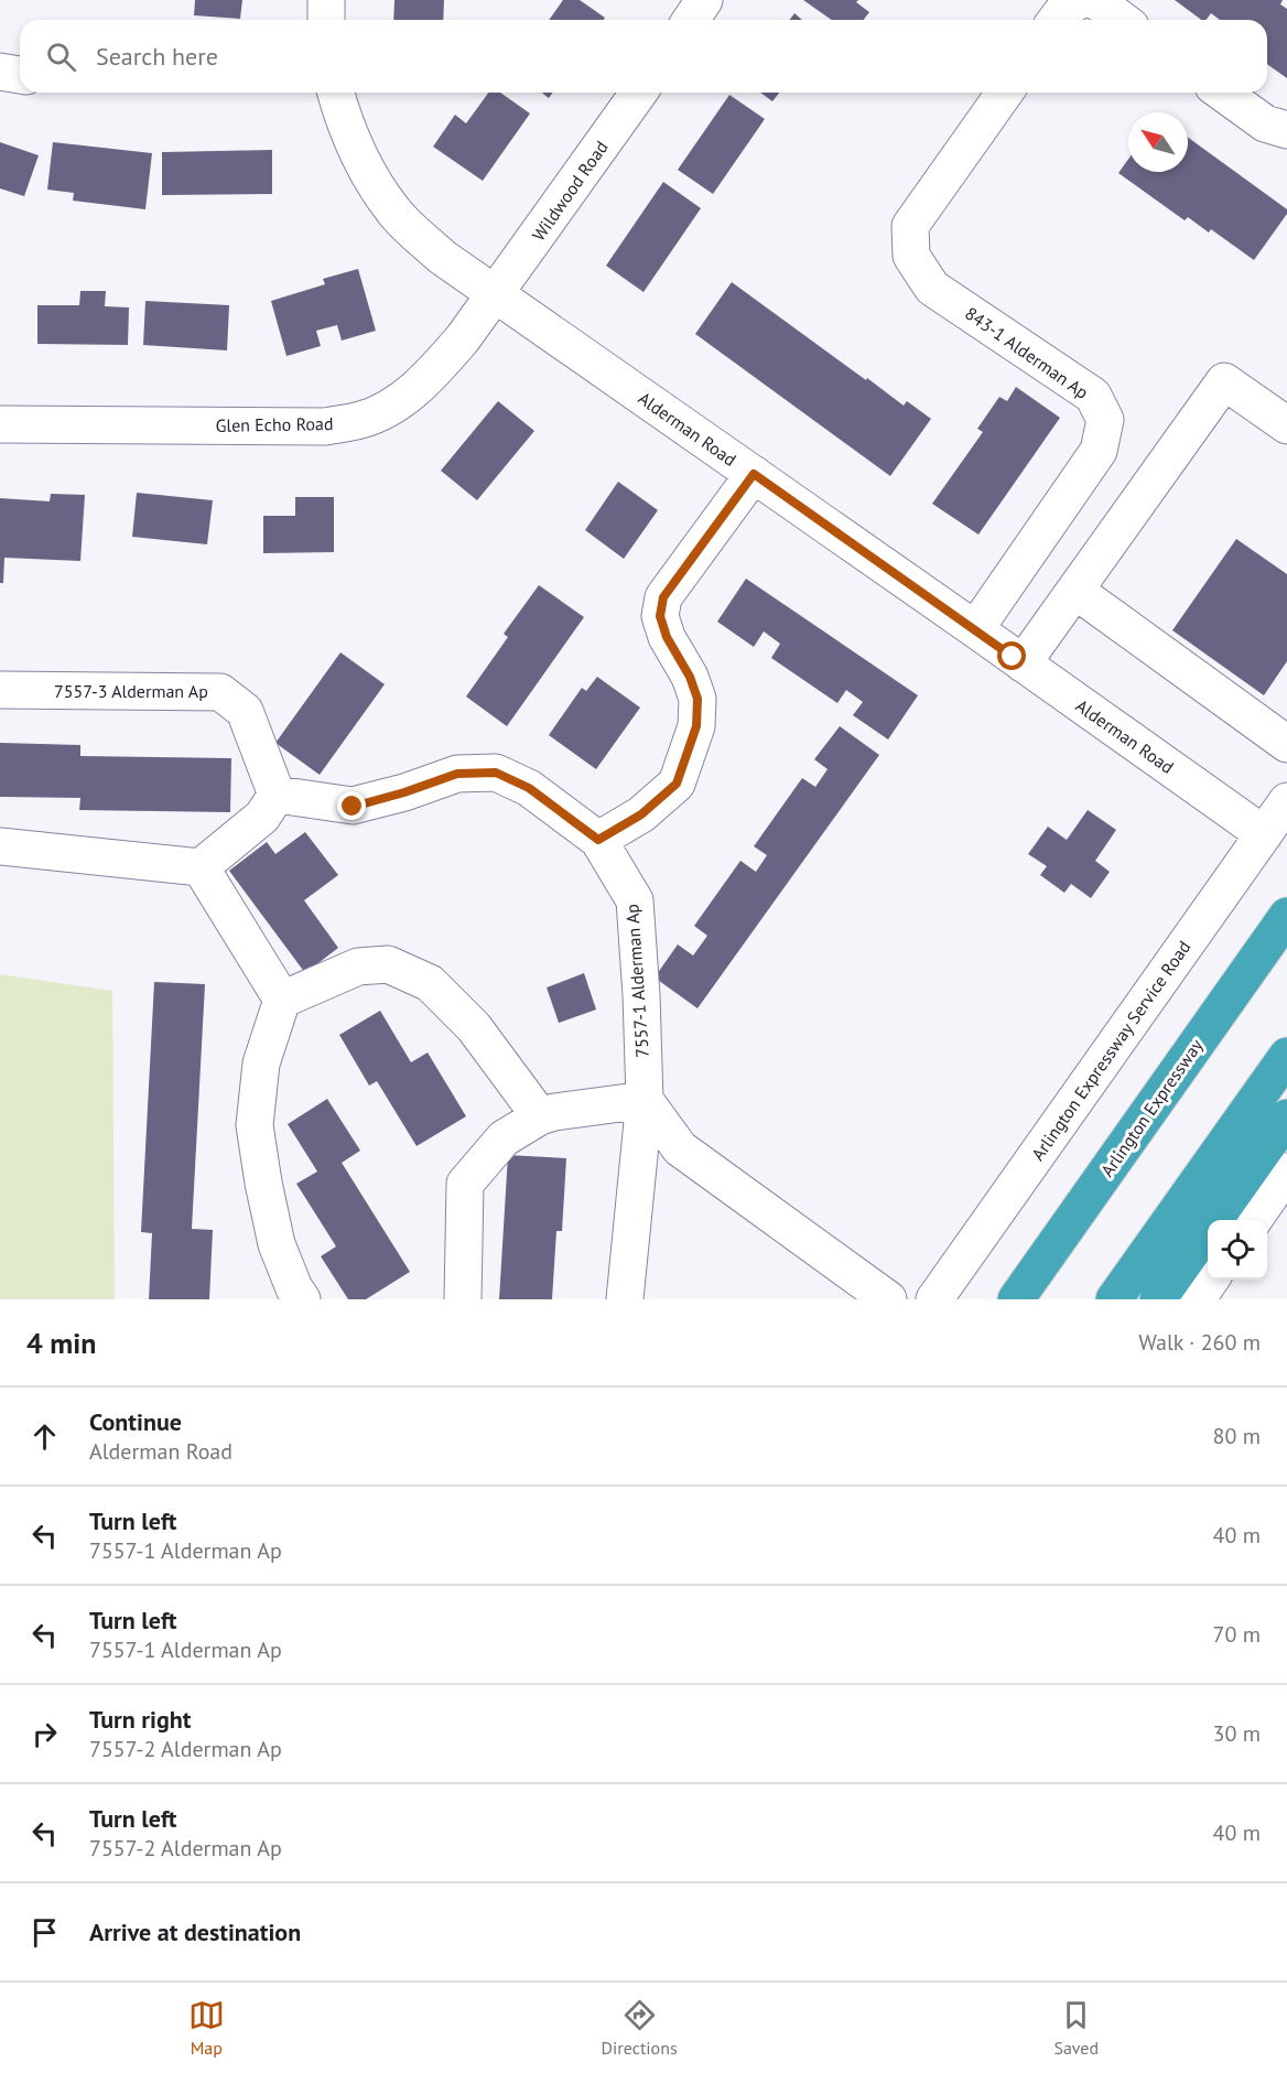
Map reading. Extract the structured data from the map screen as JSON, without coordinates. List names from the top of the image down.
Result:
{
  "streets": {
    "highway": ["Arlington Expressway"],
    "street": [
      "Wildwood Road",
      "843-1 Alderman Ap",
      "Glen Echo Road",
      "Alderman Road",
      "7557-3 Alderman Ap",
      "7557-1 Alderman Ap",
      "Arlington Expressway Service Road"
    ]
  },
  "crossings": [
    ["Wildwood Road", "Glen Echo Road"],
    ["Wildwood Road", "Alderman Road"],
    ["843-1 Alderman Ap", "Alderman Road"],
    ["Glen Echo Road", "Alderman Road"],
    ["Alderman Road", "Arlington Expressway Service Road"]
  ],
  "north": "top left",
  "page": {
    "search": "Search here",
    "heading": ["4 min", "Walk · 260 m"],
    "list": [
      ["Continue", "Alderman Road", "80 m"],
      ["Turn left", "7557-1 Alderman Ap", "40 m"],
      ["Turn left", "7557-1 Alderman Ap", "70 m"],
      ["Turn right", "7557-2 Alderman Ap", "30 m"],
      ["Turn left", "7557-2 Alderman Ap", "40 m"],
      "Arrive at destination"
    ],
    "nav": ["Map", "Directions", "Saved"]
  }
}
